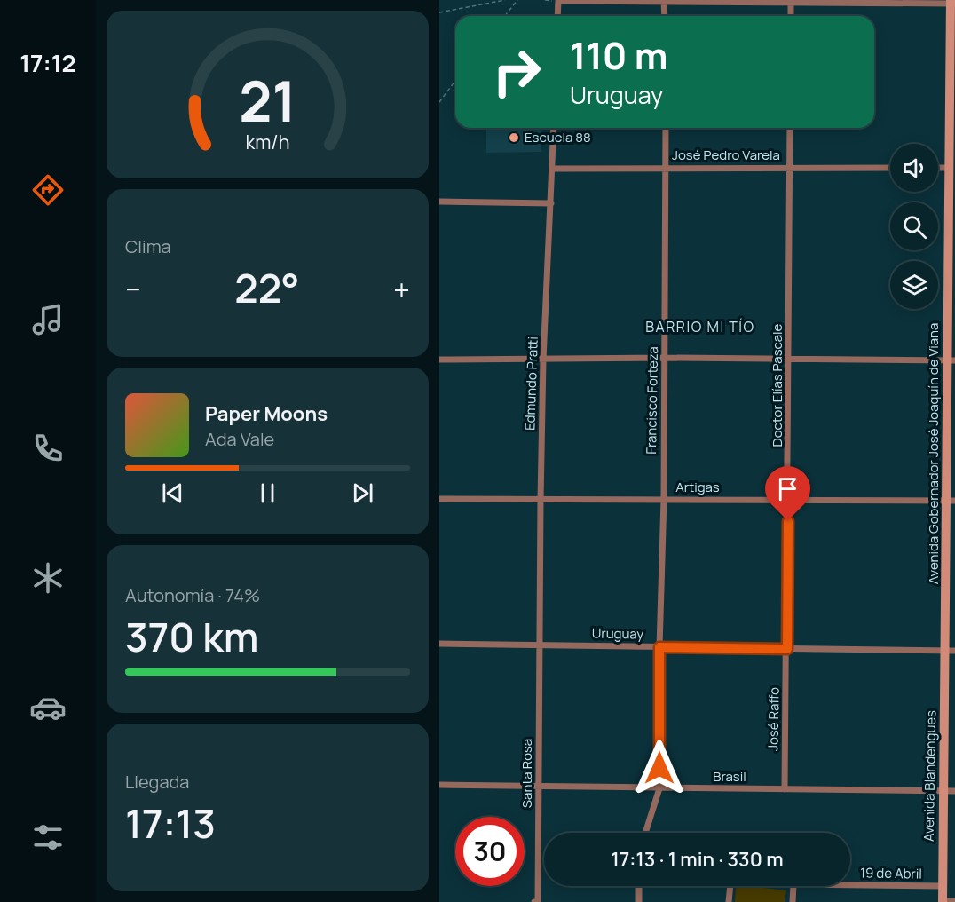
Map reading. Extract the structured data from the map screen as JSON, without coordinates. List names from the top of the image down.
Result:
{
  "streets": {
    "street": [
      "José Pedro Varela",
      "Edmundo Pratti",
      "Doctor Elías Pascale",
      "Francisco Forteza",
      "Avenida Gobernador José Joaquín de Viana",
      "Artigas",
      "Uruguay",
      "José Raffo",
      "Santa Rosa",
      "Avenida Blandengues",
      "Brasil",
      "19 de Abril"
    ]
  },
  "crossings": [
    ["José Pedro Varela", "Edmundo Pratti"],
    ["José Pedro Varela", "Doctor Elías Pascale"],
    ["José Pedro Varela", "Francisco Forteza"],
    ["Edmundo Pratti", "Artigas"],
    ["Edmundo Pratti", "Uruguay"],
    ["Edmundo Pratti", "Santa Rosa"],
    ["Doctor Elías Pascale", "Artigas"],
    ["Doctor Elías Pascale", "Uruguay"],
    ["Doctor Elías Pascale", "José Raffo"],
    ["Francisco Forteza", "Artigas"],
    ["Francisco Forteza", "Uruguay"],
    ["Francisco Forteza", "Brasil"],
    ["Avenida Gobernador José Joaquín de Viana", "Artigas"],
    ["Avenida Gobernador José Joaquín de Viana", "Uruguay"],
    ["Avenida Gobernador José Joaquín de Viana", "Avenida Blandengues"],
    ["Uruguay", "José Raffo"],
    ["Uruguay", "Santa Rosa"],
    ["Uruguay", "Avenida Blandengues"],
    ["José Raffo", "Brasil"],
    ["Santa Rosa", "Brasil"],
    ["Avenida Blandengues", "Brasil"],
    ["Avenida Blandengues", "19 de Abril"]
  ],
  "districts": ["BARRIO MI TÍO"],
  "places": ["Escuela 88"],
  "page": {
    "tabs": "17:12",
    "turn": ["110 m", "Uruguay"],
    "tile": [
      "Clima",
      ["Autonomía · 74%", "370 km"],
      ["Llegada", "17:13"]
    ],
    "heat": ["−", "22°", "+"],
    "song": ["Paper Moons", "Ada Vale"],
    "limit": "30",
    "trip": "17:13 · 1 min · 330 m",
    "gauge": ["21", "km/h"]
  }
}
